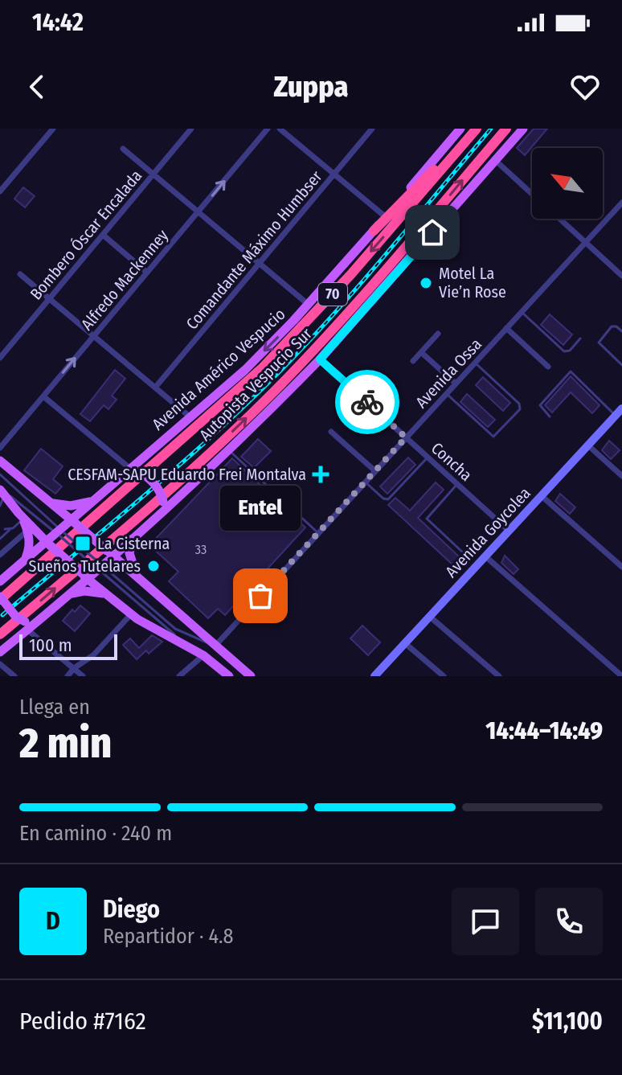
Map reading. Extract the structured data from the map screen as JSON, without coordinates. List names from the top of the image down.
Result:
{
  "streets": {
    "highway": ["70", "Autopista Vespucio Sur"],
    "main road": ["Avenida Américo Vespucio"],
    "street": [
      "Bombero Óscar Encalada",
      "Comandante Máximo Humbser",
      "Alfredo Mackenney",
      "Avenida Ossa",
      "Concha",
      "Avenida Goycolea"
    ]
  },
  "crossings": [
    ["Avenida Ossa", "Concha"],
    ["Concha", "Avenida Goycolea"]
  ],
  "one_way": ["Alfredo Mackenney"],
  "places": {
    "other": ["Motel La Vie’n Rose", "Sueños Tutelares", "Entel"],
    "health": ["CESFAM-SAPU Eduardo Frei Montalva"],
    "transit": ["La Cisterna"]
  },
  "house_numbers": ["33"],
  "scale_bar": "100 m",
  "north": "top left",
  "page": {
    "status": "14:42",
    "header": "Zuppa",
    "bubble": "Entel",
    "scale": "100 m",
    "heading": ["2 min", "Llega en", "14:44–14:49"],
    "panel": [
      "Diego",
      "Repartidor · 4.8",
      "Pedido #7162",
      "$11,100"
    ],
    "bar": "En camino · 240 m",
    "round": "D"
  }
}
